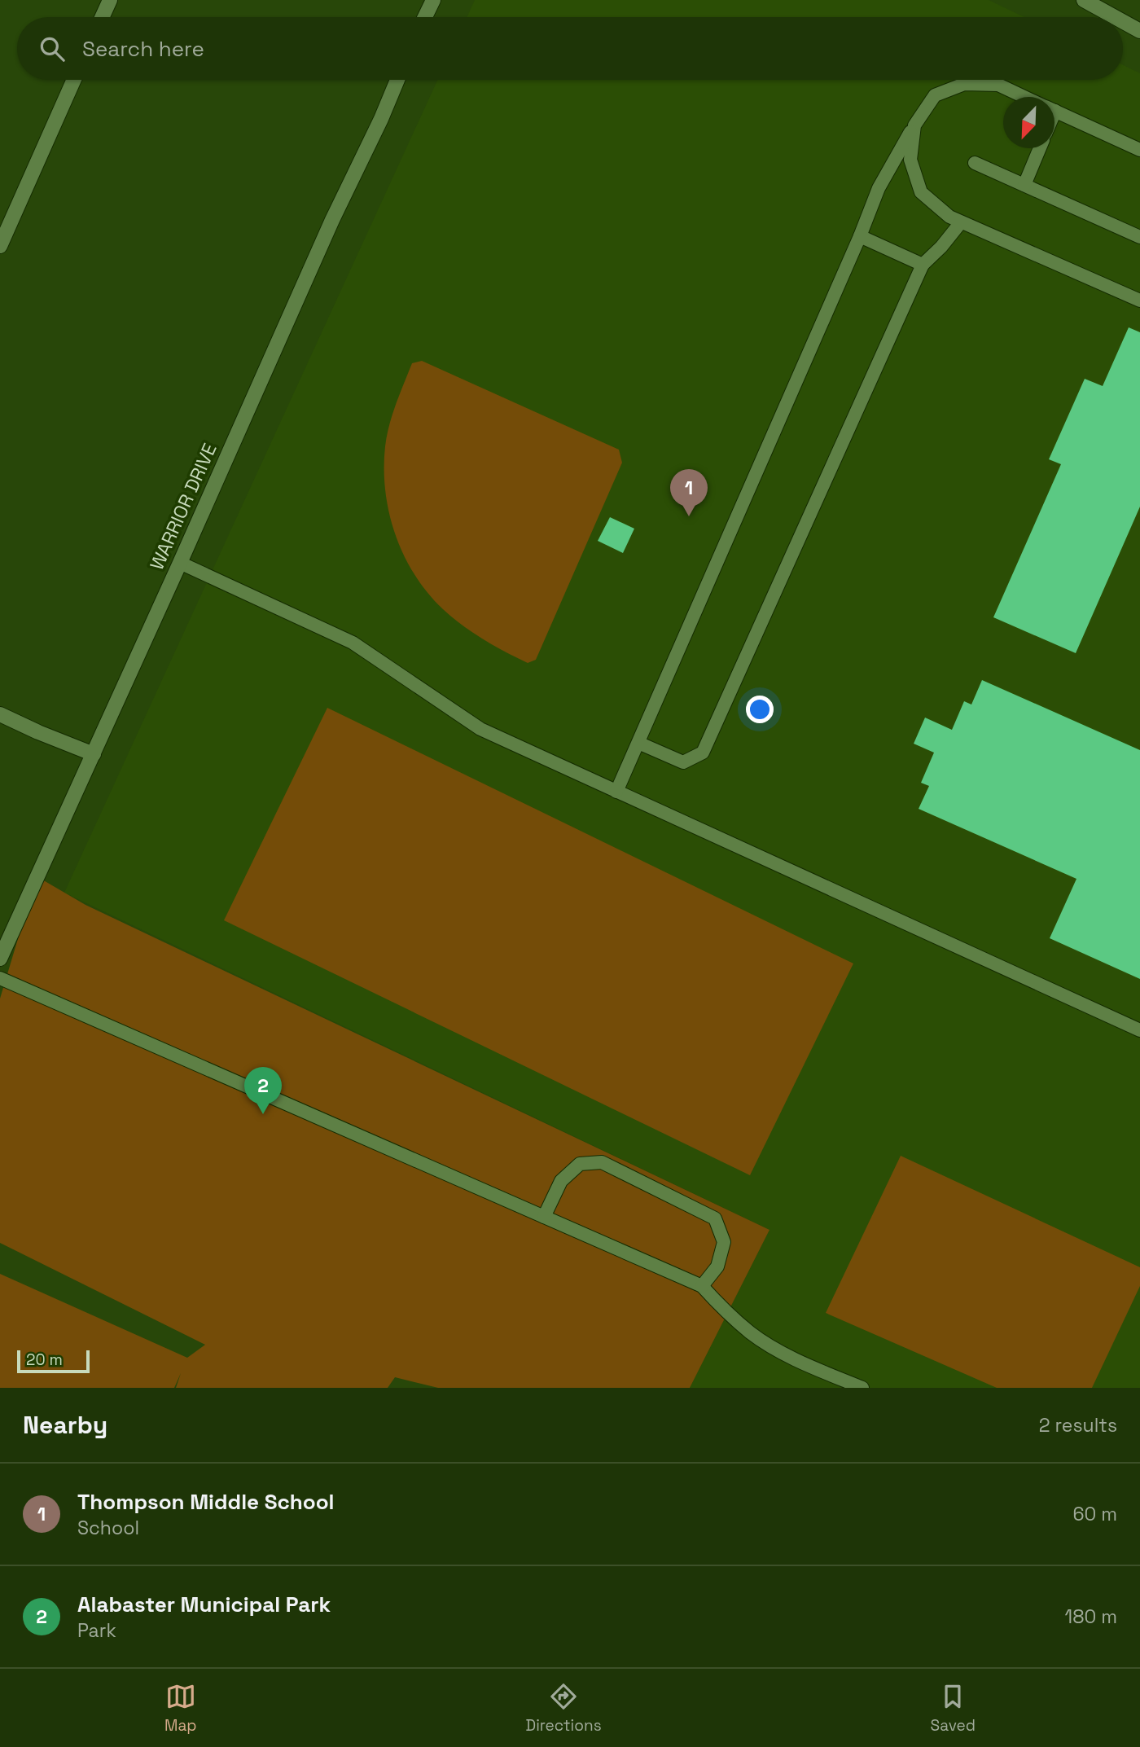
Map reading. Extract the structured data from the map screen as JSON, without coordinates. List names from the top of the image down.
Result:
{
  "streets": {
    "street": ["WARRIOR DRIVE"]
  },
  "scale_bar": "20 m",
  "north": "bottom left",
  "page": {
    "search": "Search here",
    "pins": ["1", "2"],
    "scale": "20 m",
    "heading": ["Nearby", "2 results"],
    "list": [
      {
        "mark": "1",
        "name": "Thompson Middle School",
        "note": "School",
        "value": "60 m"
      },
      {
        "mark": "2",
        "name": "Alabaster Municipal Park",
        "note": "Park",
        "value": "180 m"
      }
    ],
    "nav": ["Map", "Directions", "Saved"]
  }
}
